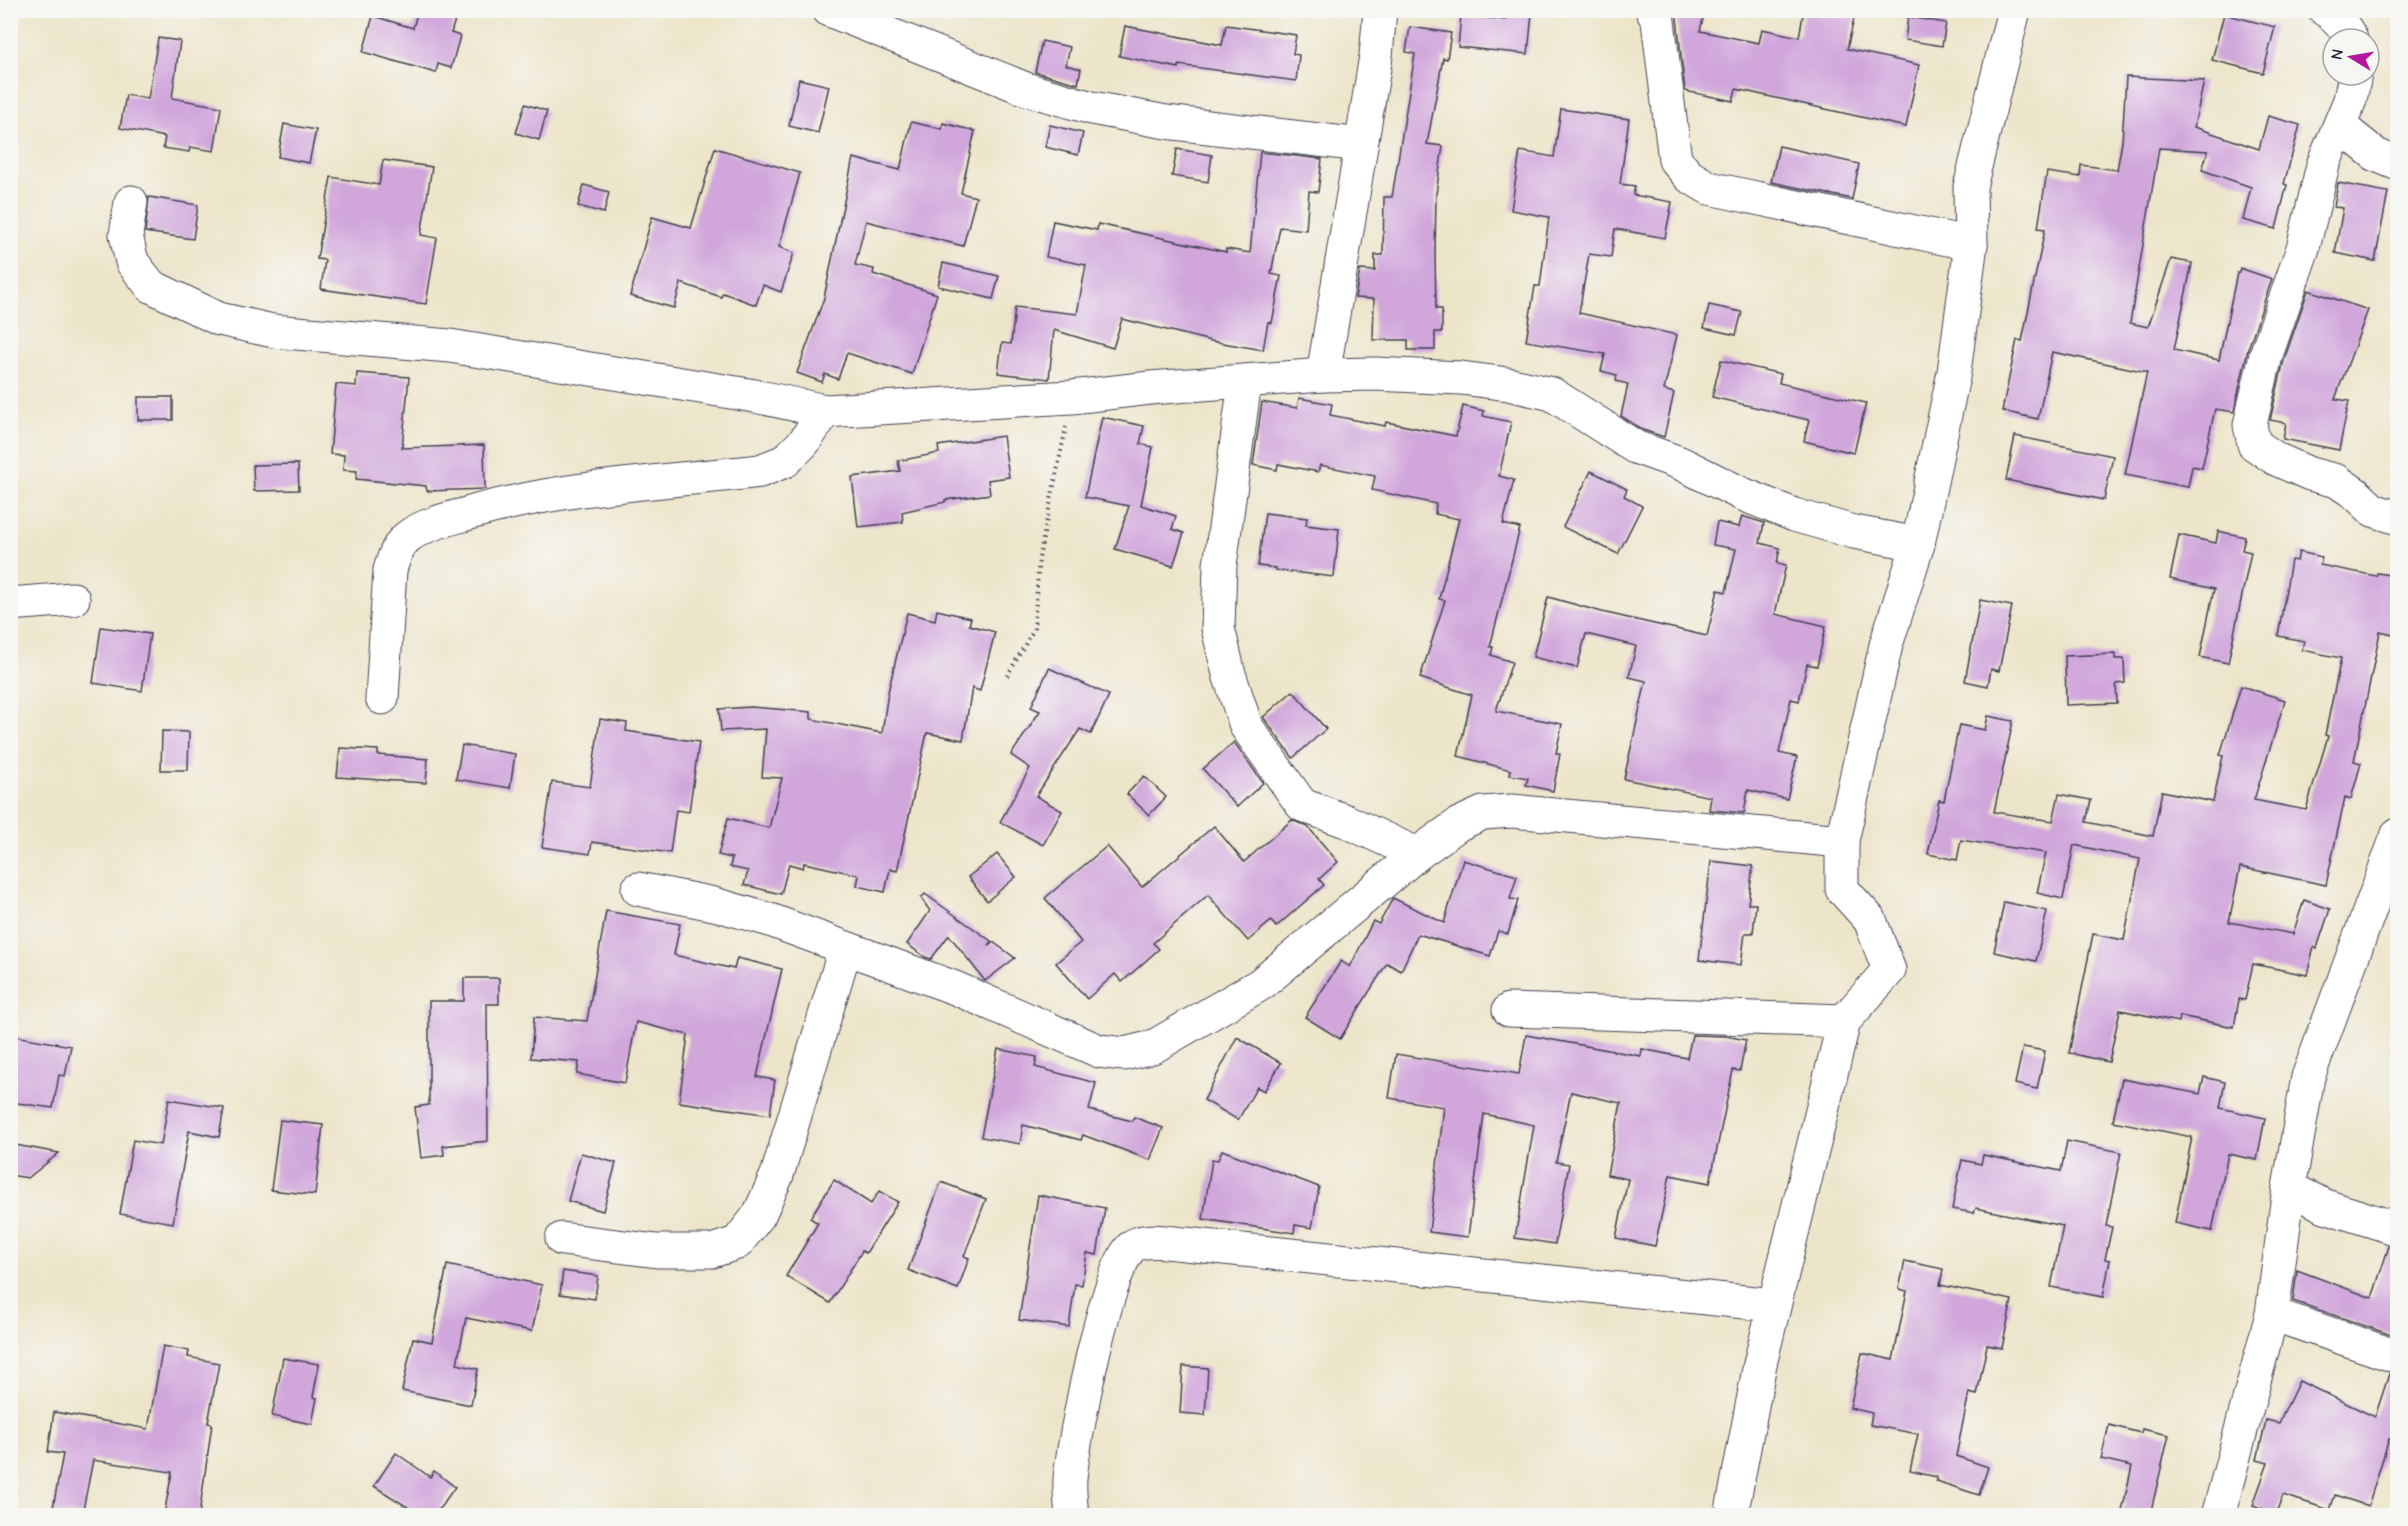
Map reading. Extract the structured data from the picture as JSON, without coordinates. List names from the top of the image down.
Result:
{
  "north": "left"
}
